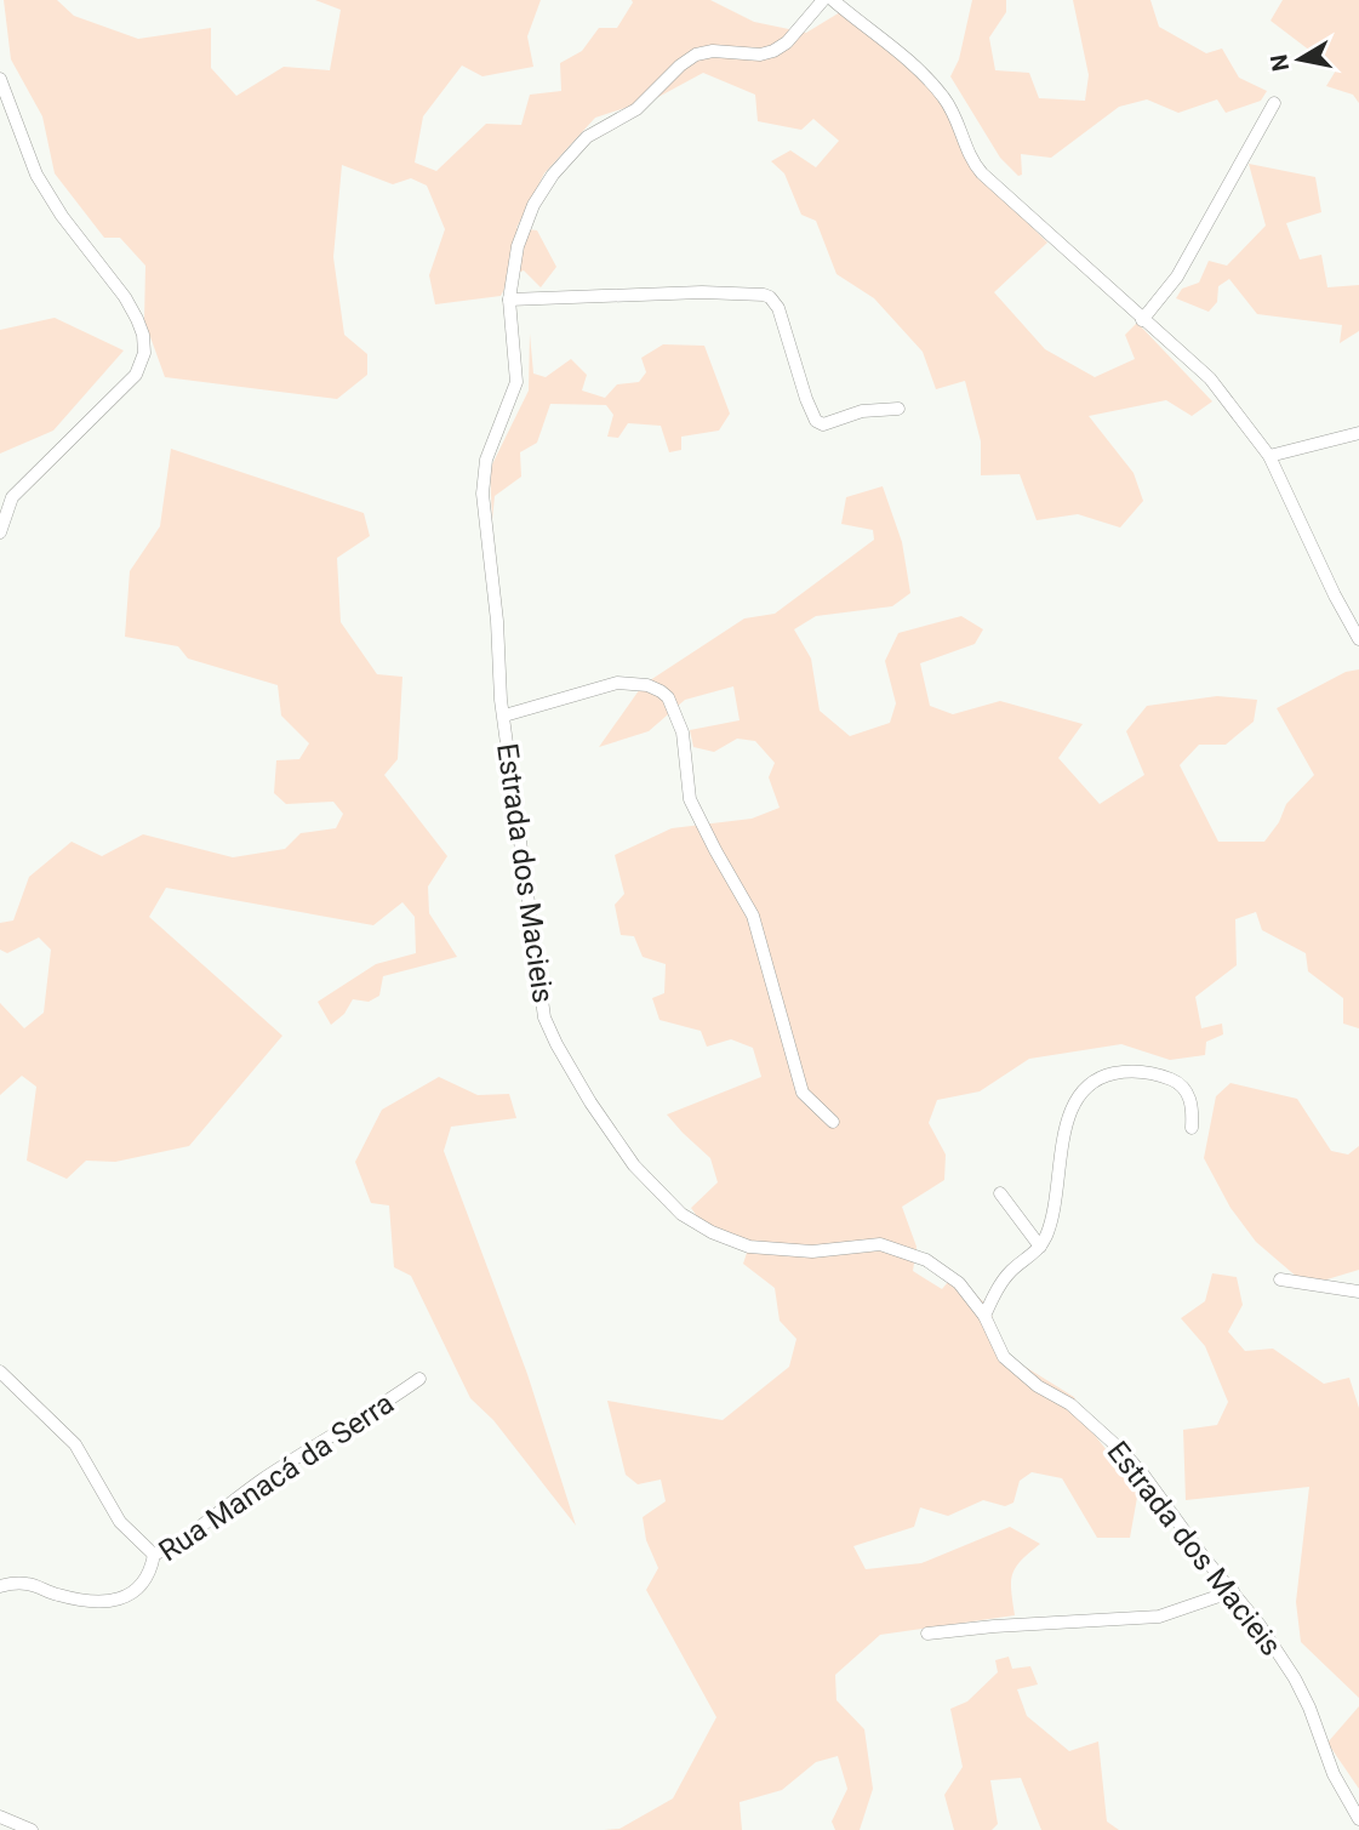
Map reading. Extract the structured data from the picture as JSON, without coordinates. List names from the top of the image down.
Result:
{
  "streets": {
    "street": ["Estrada dos Macieis", "Rua Manacá da Serra"]
  },
  "north": "left"
}
